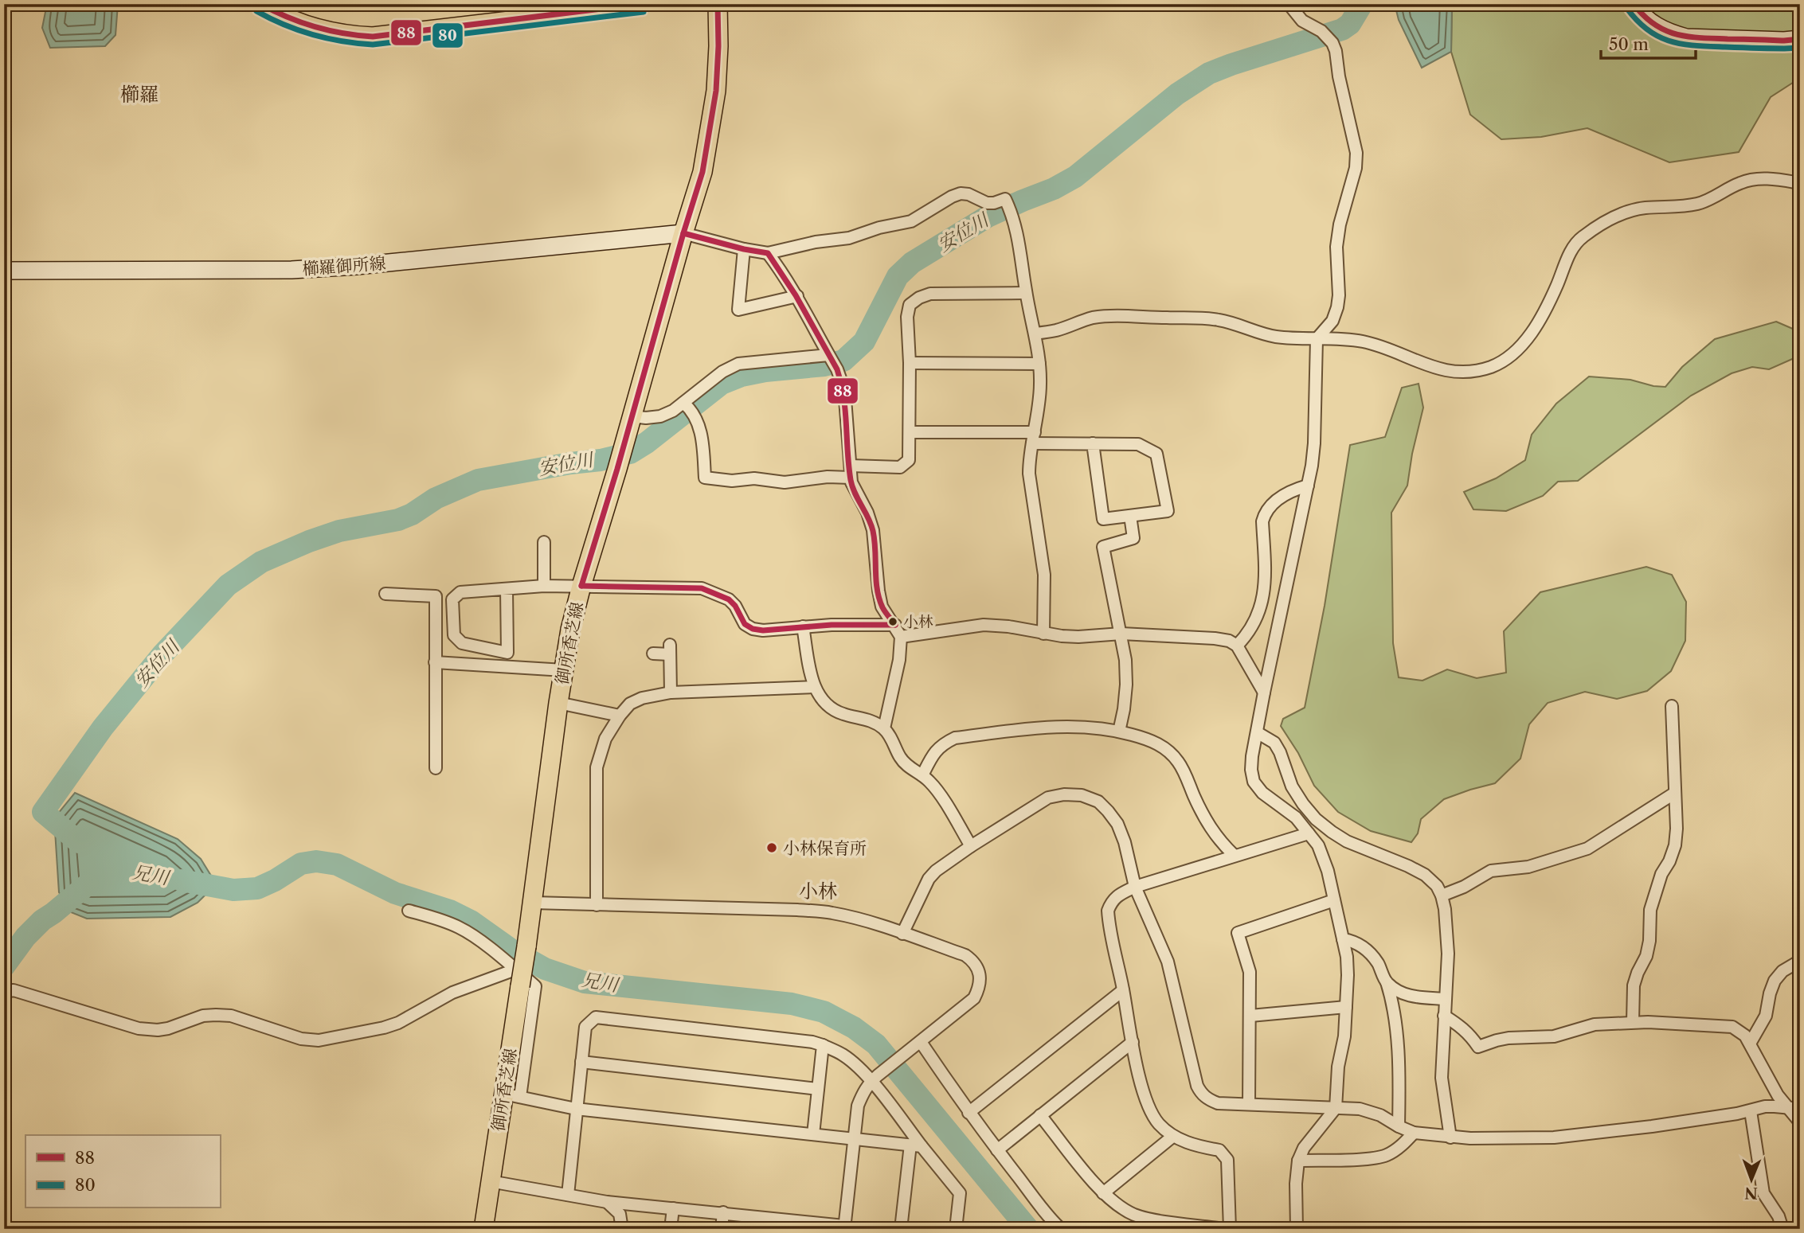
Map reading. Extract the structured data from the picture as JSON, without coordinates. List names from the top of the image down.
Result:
{
  "streets": {
    "main road": ["櫛羅御所線", "御所香芝線"]
  },
  "crossings": [
    ["櫛羅御所線", "御所香芝線"]
  ],
  "districts": ["櫛羅", "小林"],
  "water": ["安位川", "兄川"],
  "places": ["小林", "小林保育所"],
  "lines": ["transit line 88", "transit line 80"],
  "legend": ["88", "80"],
  "scale_bar": "50 m",
  "north": "bottom"
}
